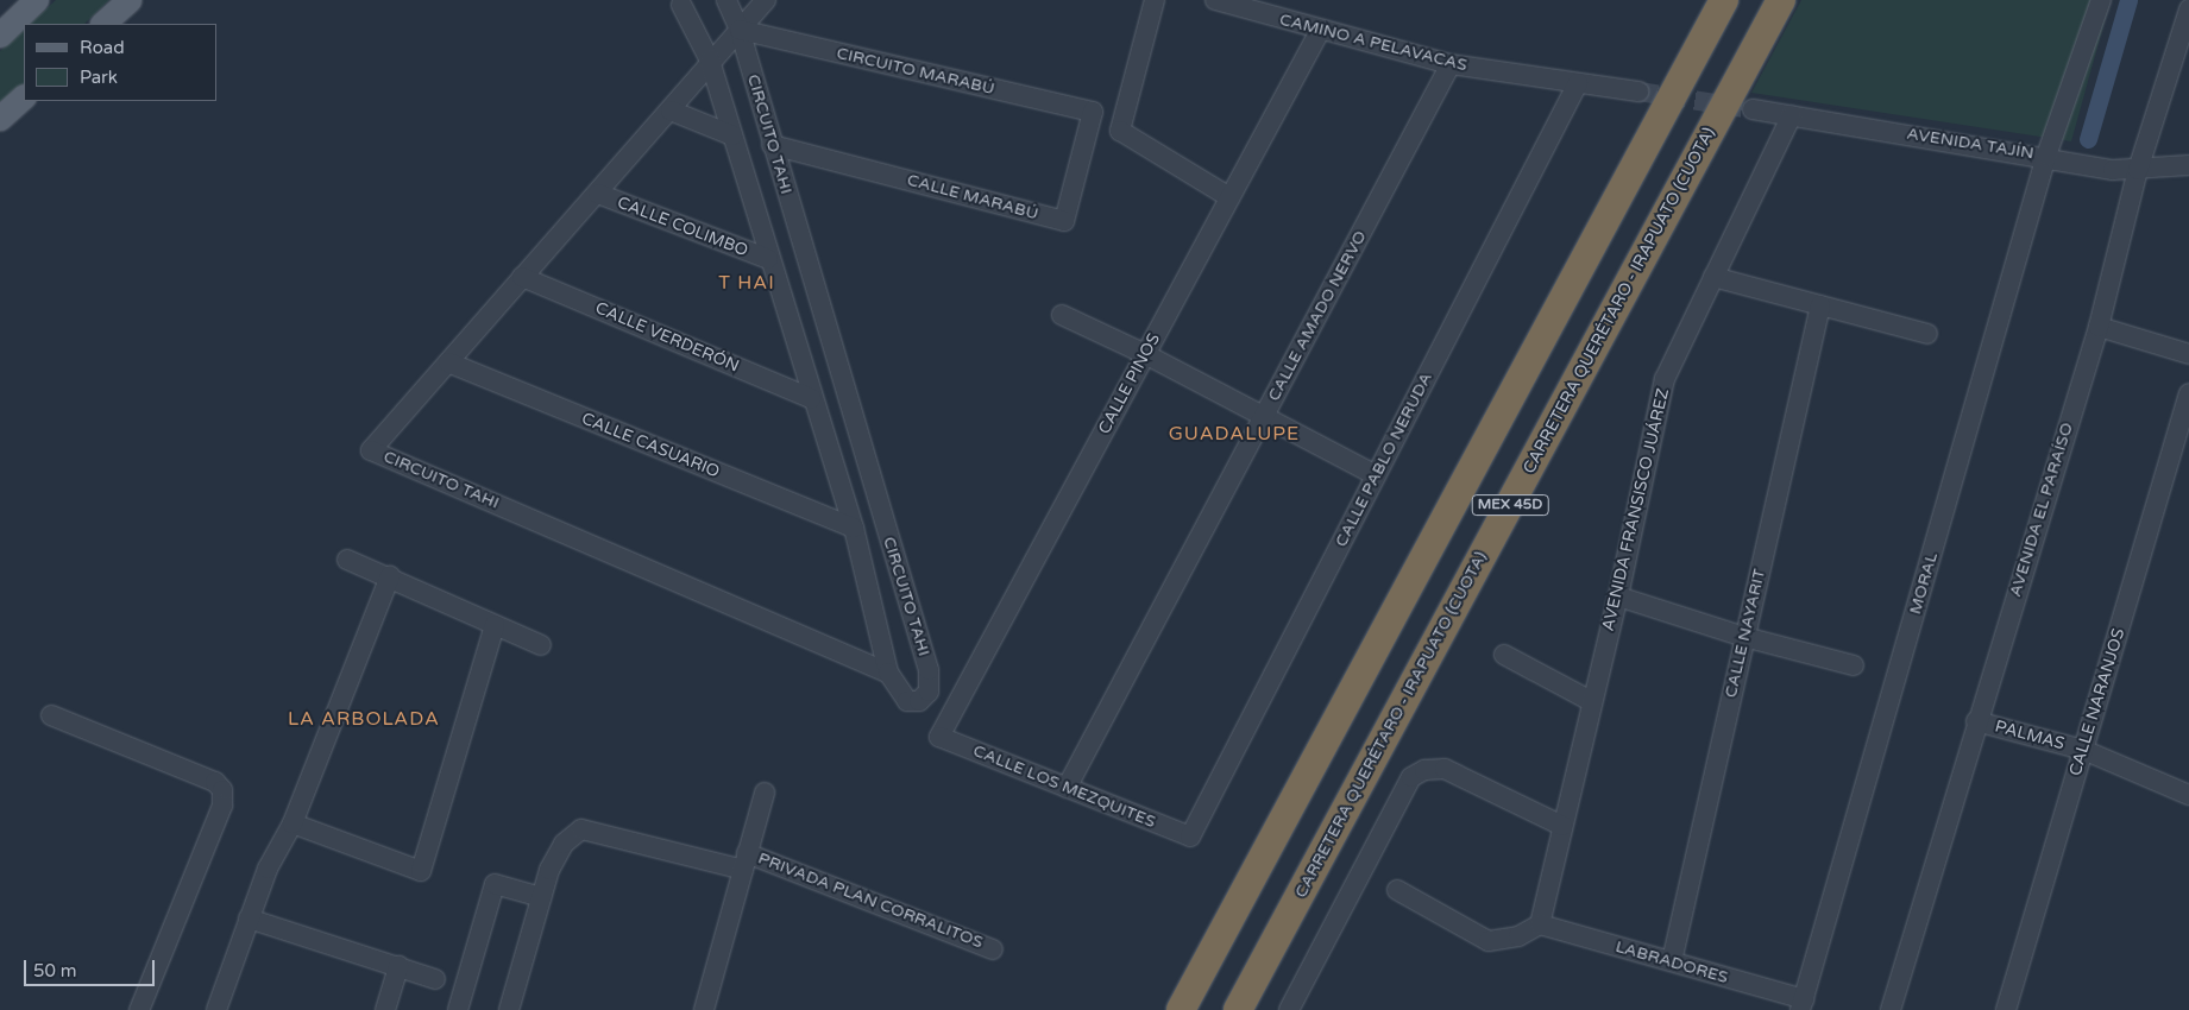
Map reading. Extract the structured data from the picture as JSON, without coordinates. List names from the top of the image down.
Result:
{
  "streets": {
    "highway": ["CARRETERA QUERÉTARO - IRAPUATO (CUOTA)", "MEX 45D"],
    "street": [
      "CAMINO A PELAVACAS",
      "CIRCUITO MARABÚ",
      "CIRCUITO TAHI",
      "AVENIDA TAJÍN",
      "CALLE MARABÚ",
      "CALLE COLIMBO",
      "CALLE AMADO NERVO",
      "CALLE VERDERÓN",
      "CALLE PINOS",
      "CALLE CASUARIO",
      "CALLE PABLO NERUDA",
      "AVENIDA FRANSISCO JUÁREZ",
      "AVENIDA EL PARAÍSO",
      "MORAL",
      "CALLE NAYARIT",
      "CALLE NARANJOS",
      "PALMAS",
      "CALLE LOS MEZQUITES",
      "PRIVADA PLAN CORRALITOS",
      "LABRADORES"
    ]
  },
  "crossings": [
    ["CAMINO A PELAVACAS", "CALLE AMADO NERVO"],
    ["CAMINO A PELAVACAS", "CALLE PINOS"],
    ["CAMINO A PELAVACAS", "CALLE PABLO NERUDA"],
    ["CIRCUITO MARABÚ", "CIRCUITO TAHI"],
    ["CIRCUITO MARABÚ", "CALLE MARABÚ"],
    ["CIRCUITO TAHI", "CALLE MARABÚ"],
    ["CIRCUITO TAHI", "CALLE COLIMBO"],
    ["CIRCUITO TAHI", "CALLE VERDERÓN"],
    ["CIRCUITO TAHI", "CALLE CASUARIO"],
    ["AVENIDA TAJÍN", "AVENIDA FRANSISCO JUÁREZ"],
    ["AVENIDA TAJÍN", "AVENIDA EL PARAÍSO"],
    ["AVENIDA TAJÍN", "MORAL"],
    ["CALLE AMADO NERVO", "CALLE LOS MEZQUITES"],
    ["CALLE PINOS", "CALLE LOS MEZQUITES"],
    ["CALLE PABLO NERUDA", "CALLE LOS MEZQUITES"],
    ["AVENIDA FRANSISCO JUÁREZ", "LABRADORES"],
    ["AVENIDA EL PARAÍSO", "PALMAS"],
    ["MORAL", "LABRADORES"],
    ["CALLE NAYARIT", "LABRADORES"],
    ["CALLE NARANJOS", "PALMAS"]
  ],
  "districts": ["T HAI", "GUADALUPE", "LA ARBOLADA"],
  "legend": ["Road", "Park"],
  "scale_bar": "50 m"
}
